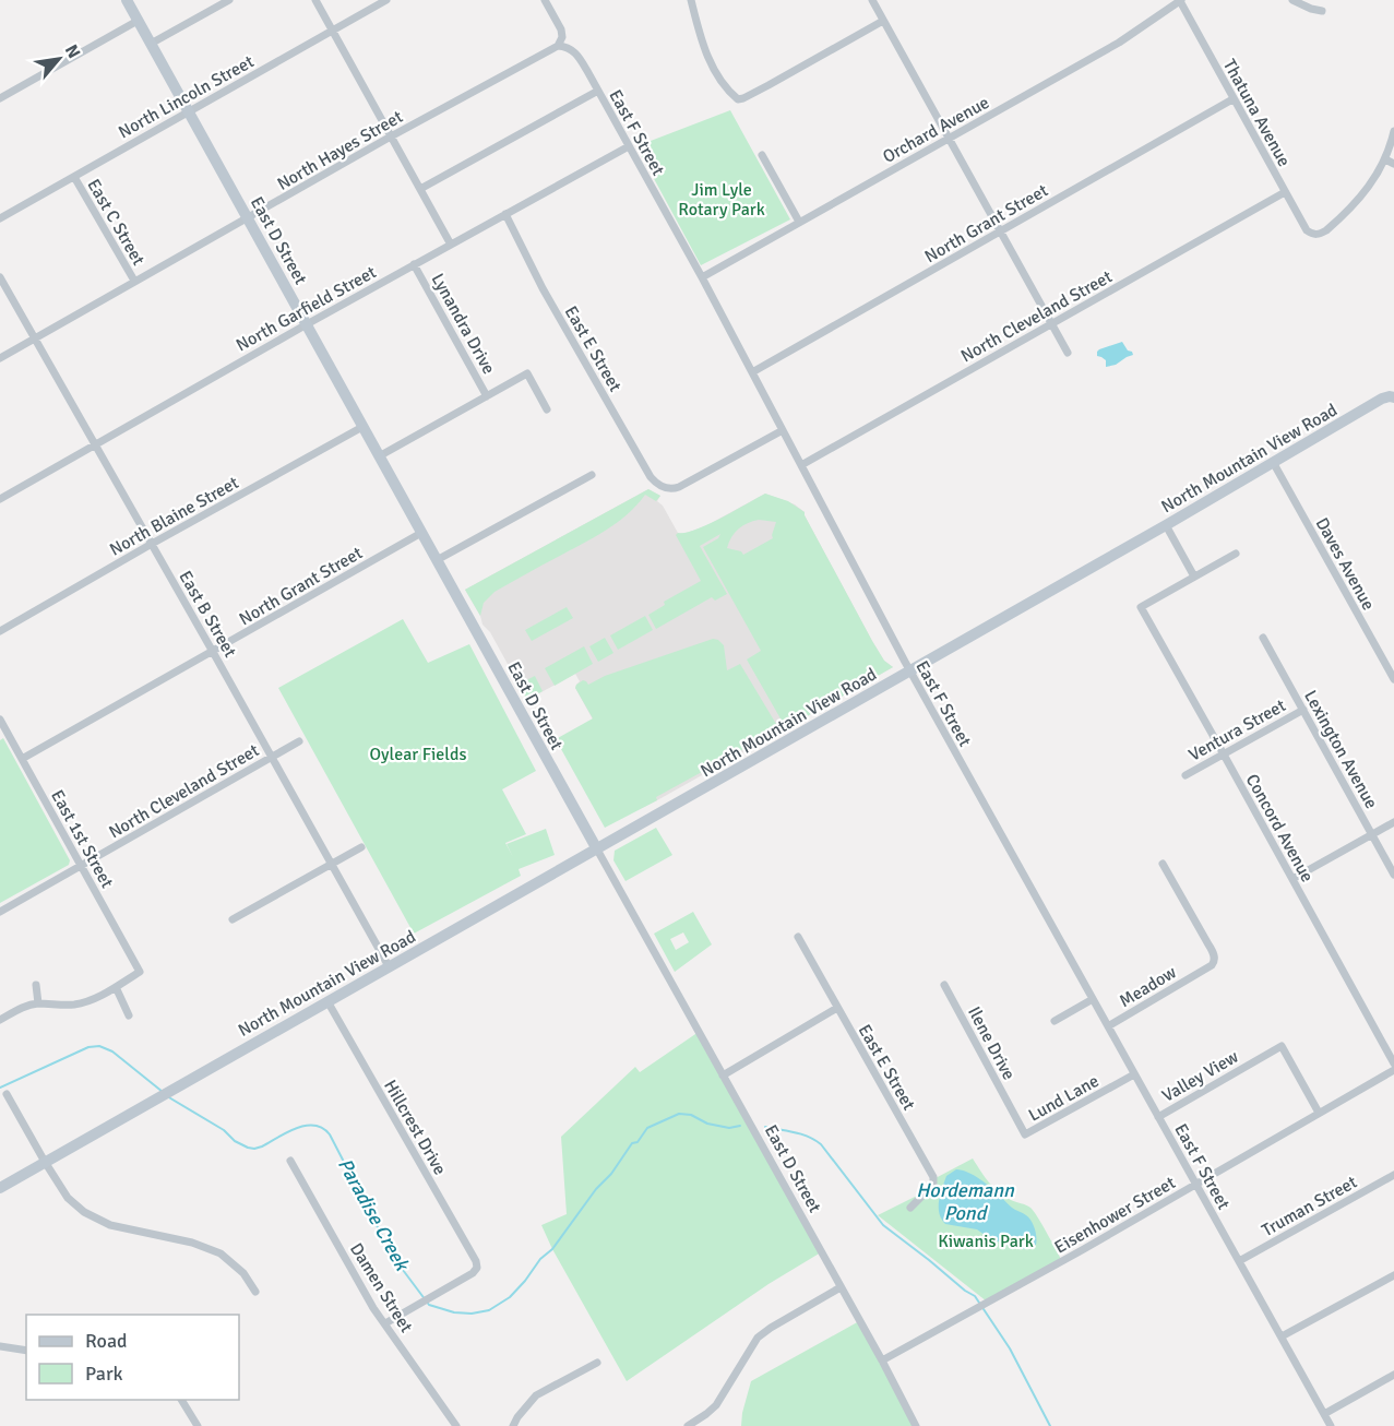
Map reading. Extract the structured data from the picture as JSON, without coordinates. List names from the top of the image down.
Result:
{
  "streets": {
    "street": [
      "North Lincoln Street",
      "Thatuna Avenue",
      "Orchard Avenue",
      "East F Street",
      "North Hayes Street",
      "East C Street",
      "North Grant Street",
      "East D Street",
      "North Garfield Street",
      "North Cleveland Street",
      "Lynandra Drive",
      "East E Street",
      "North Mountain View Road",
      "North Blaine Street",
      "Daves Avenue",
      "East B Street",
      "Ventura Street",
      "Lexington Avenue",
      "Concord Avenue",
      "East 1st Street",
      "Meadow",
      "Ilene Drive",
      "Valley View",
      "Lund Lane",
      "Hillcrest Drive",
      "Truman Street",
      "Eisenhower Street",
      "Damen Street"
    ]
  },
  "crossings": [
    ["North Lincoln Street", "East C Street"],
    ["North Lincoln Street", "East D Street"],
    ["Thatuna Avenue", "Orchard Avenue"],
    ["Thatuna Avenue", "North Grant Street"],
    ["Thatuna Avenue", "North Cleveland Street"],
    ["Orchard Avenue", "East F Street"],
    ["East F Street", "North Hayes Street"],
    ["East F Street", "North Grant Street"],
    ["East F Street", "North Garfield Street"],
    ["East F Street", "North Cleveland Street"],
    ["East F Street", "East E Street"],
    ["East F Street", "North Mountain View Road"],
    ["East F Street", "Meadow"],
    ["East F Street", "Valley View"],
    ["East F Street", "Lund Lane"],
    ["East F Street", "Truman Street"],
    ["East F Street", "Eisenhower Street"],
    ["North Hayes Street", "East C Street"],
    ["North Hayes Street", "East D Street"],
    ["North Hayes Street", "East B Street"],
    ["North Grant Street", "East D Street"],
    ["North Grant Street", "East B Street"],
    ["North Grant Street", "East 1st Street"],
    ["East D Street", "North Garfield Street"],
    ["East D Street", "North Mountain View Road"],
    ["East D Street", "North Blaine Street"],
    ["East D Street", "Eisenhower Street"],
    ["North Garfield Street", "Lynandra Drive"],
    ["North Garfield Street", "East E Street"],
    ["North Garfield Street", "East B Street"],
    ["North Cleveland Street", "East B Street"],
    ["North Cleveland Street", "East 1st Street"],
    ["North Mountain View Road", "Daves Avenue"],
    ["North Mountain View Road", "East B Street"],
    ["North Mountain View Road", "Hillcrest Drive"],
    ["North Blaine Street", "East B Street"],
    ["Ventura Street", "Lexington Avenue"],
    ["Ventura Street", "Concord Avenue"],
    ["Ilene Drive", "Lund Lane"],
    ["Valley View", "Eisenhower Street"],
    ["Hillcrest Drive", "Damen Street"]
  ],
  "water": ["Hordemann Pond", "Paradise Creek"],
  "parks": ["Jim Lyle Rotary Park", "Oylear Fields", "Kiwanis Park"],
  "legend": ["Road", "Park"],
  "north": "top right"
}
